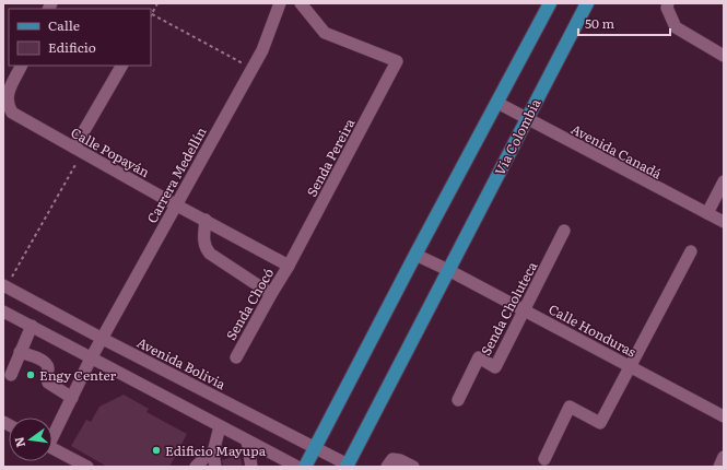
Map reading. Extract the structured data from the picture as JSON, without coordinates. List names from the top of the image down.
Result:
{
  "streets": {
    "main road": ["Vía Colombia"],
    "street": [
      "Avenida Canadá",
      "Calle Popayán",
      "Senda Pereira",
      "Carrera Medellín",
      "Senda Chocó",
      "Senda Choluteca",
      "Calle Honduras",
      "Avenida Bolivia"
    ]
  },
  "crossings": [
    ["Vía Colombia", "Avenida Canadá"],
    ["Vía Colombia", "Calle Honduras"],
    ["Vía Colombia", "Avenida Bolivia"],
    ["Calle Popayán", "Senda Pereira"],
    ["Calle Popayán", "Carrera Medellín"],
    ["Calle Popayán", "Senda Chocó"],
    ["Senda Pereira", "Senda Chocó"],
    ["Carrera Medellín", "Avenida Bolivia"],
    ["Senda Choluteca", "Calle Honduras"]
  ],
  "places": ["Engy Center", "Edificio Mayupa"],
  "legend": ["Calle", "Edificio"],
  "scale_bar": "50 m",
  "north": "left"
}
